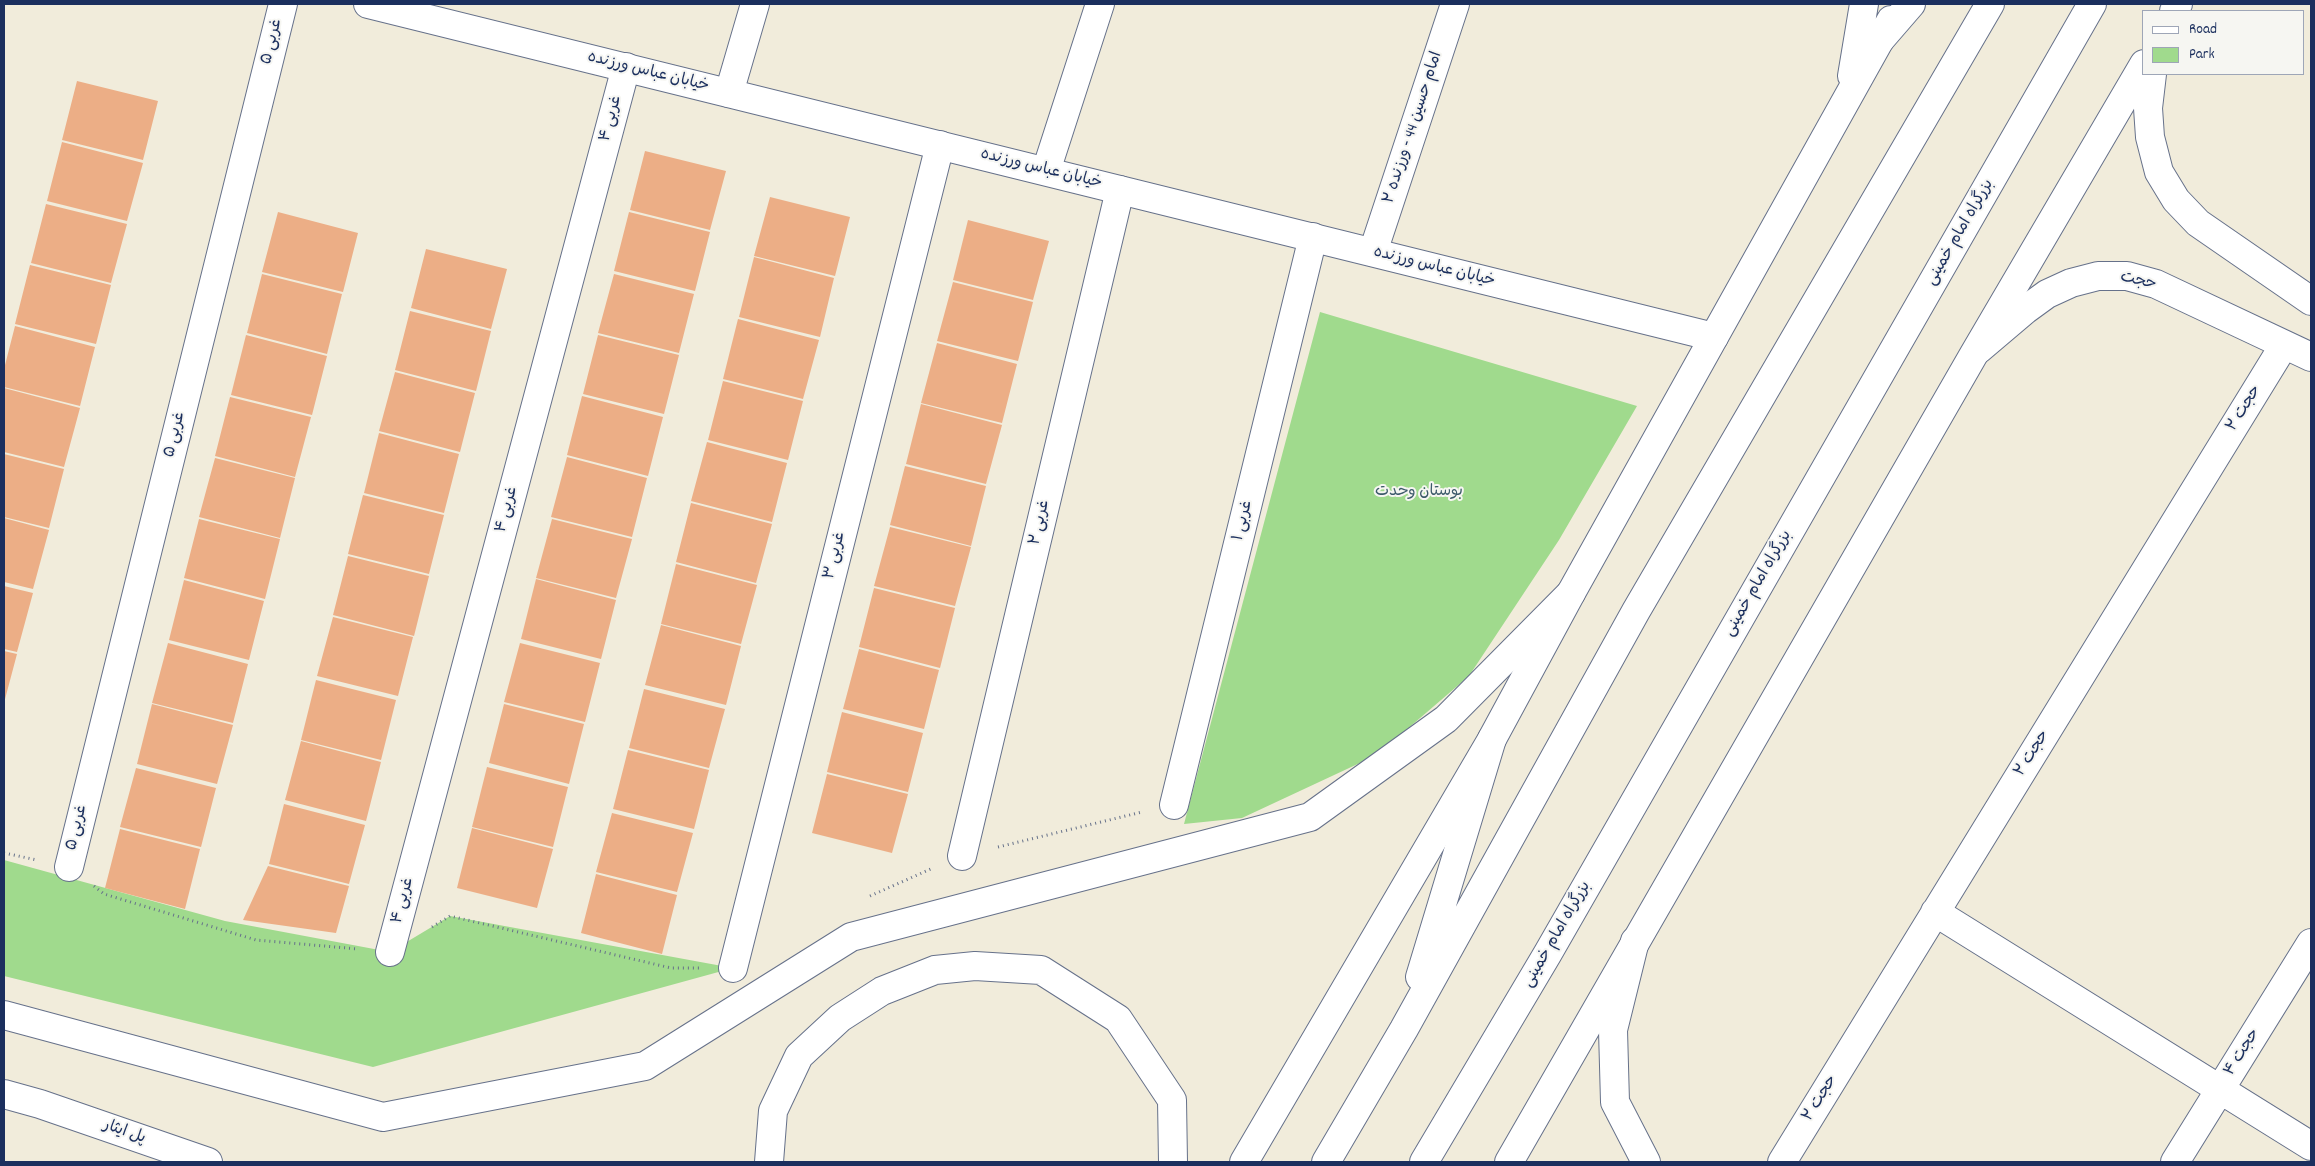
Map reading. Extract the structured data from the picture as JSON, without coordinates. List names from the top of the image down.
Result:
{
  "streets": {
    "main road": [
      "غربی ۵",
      "خیابان عباس ورزنده",
      "غربی ۴",
      "امام حسین 44 - ورزنده ۲",
      "بزرگراه امام خمینی",
      "حجت",
      "حجت ۲",
      "غربی ۱",
      "غربی ۲",
      "غربی ۳",
      "حجت ۴",
      "پل ایثار"
    ]
  },
  "crossings": [
    ["خیابان عباس ورزنده", "غربی ۴"],
    ["خیابان عباس ورزنده", "امام حسین 44 - ورزنده ۲"],
    ["خیابان عباس ورزنده", "غربی ۱"],
    ["خیابان عباس ورزنده", "غربی ۲"],
    ["خیابان عباس ورزنده", "غربی ۳"],
    ["حجت", "حجت ۲"]
  ],
  "parks": ["بوستان وحدت"],
  "legend": ["Road", "Park"]
}
